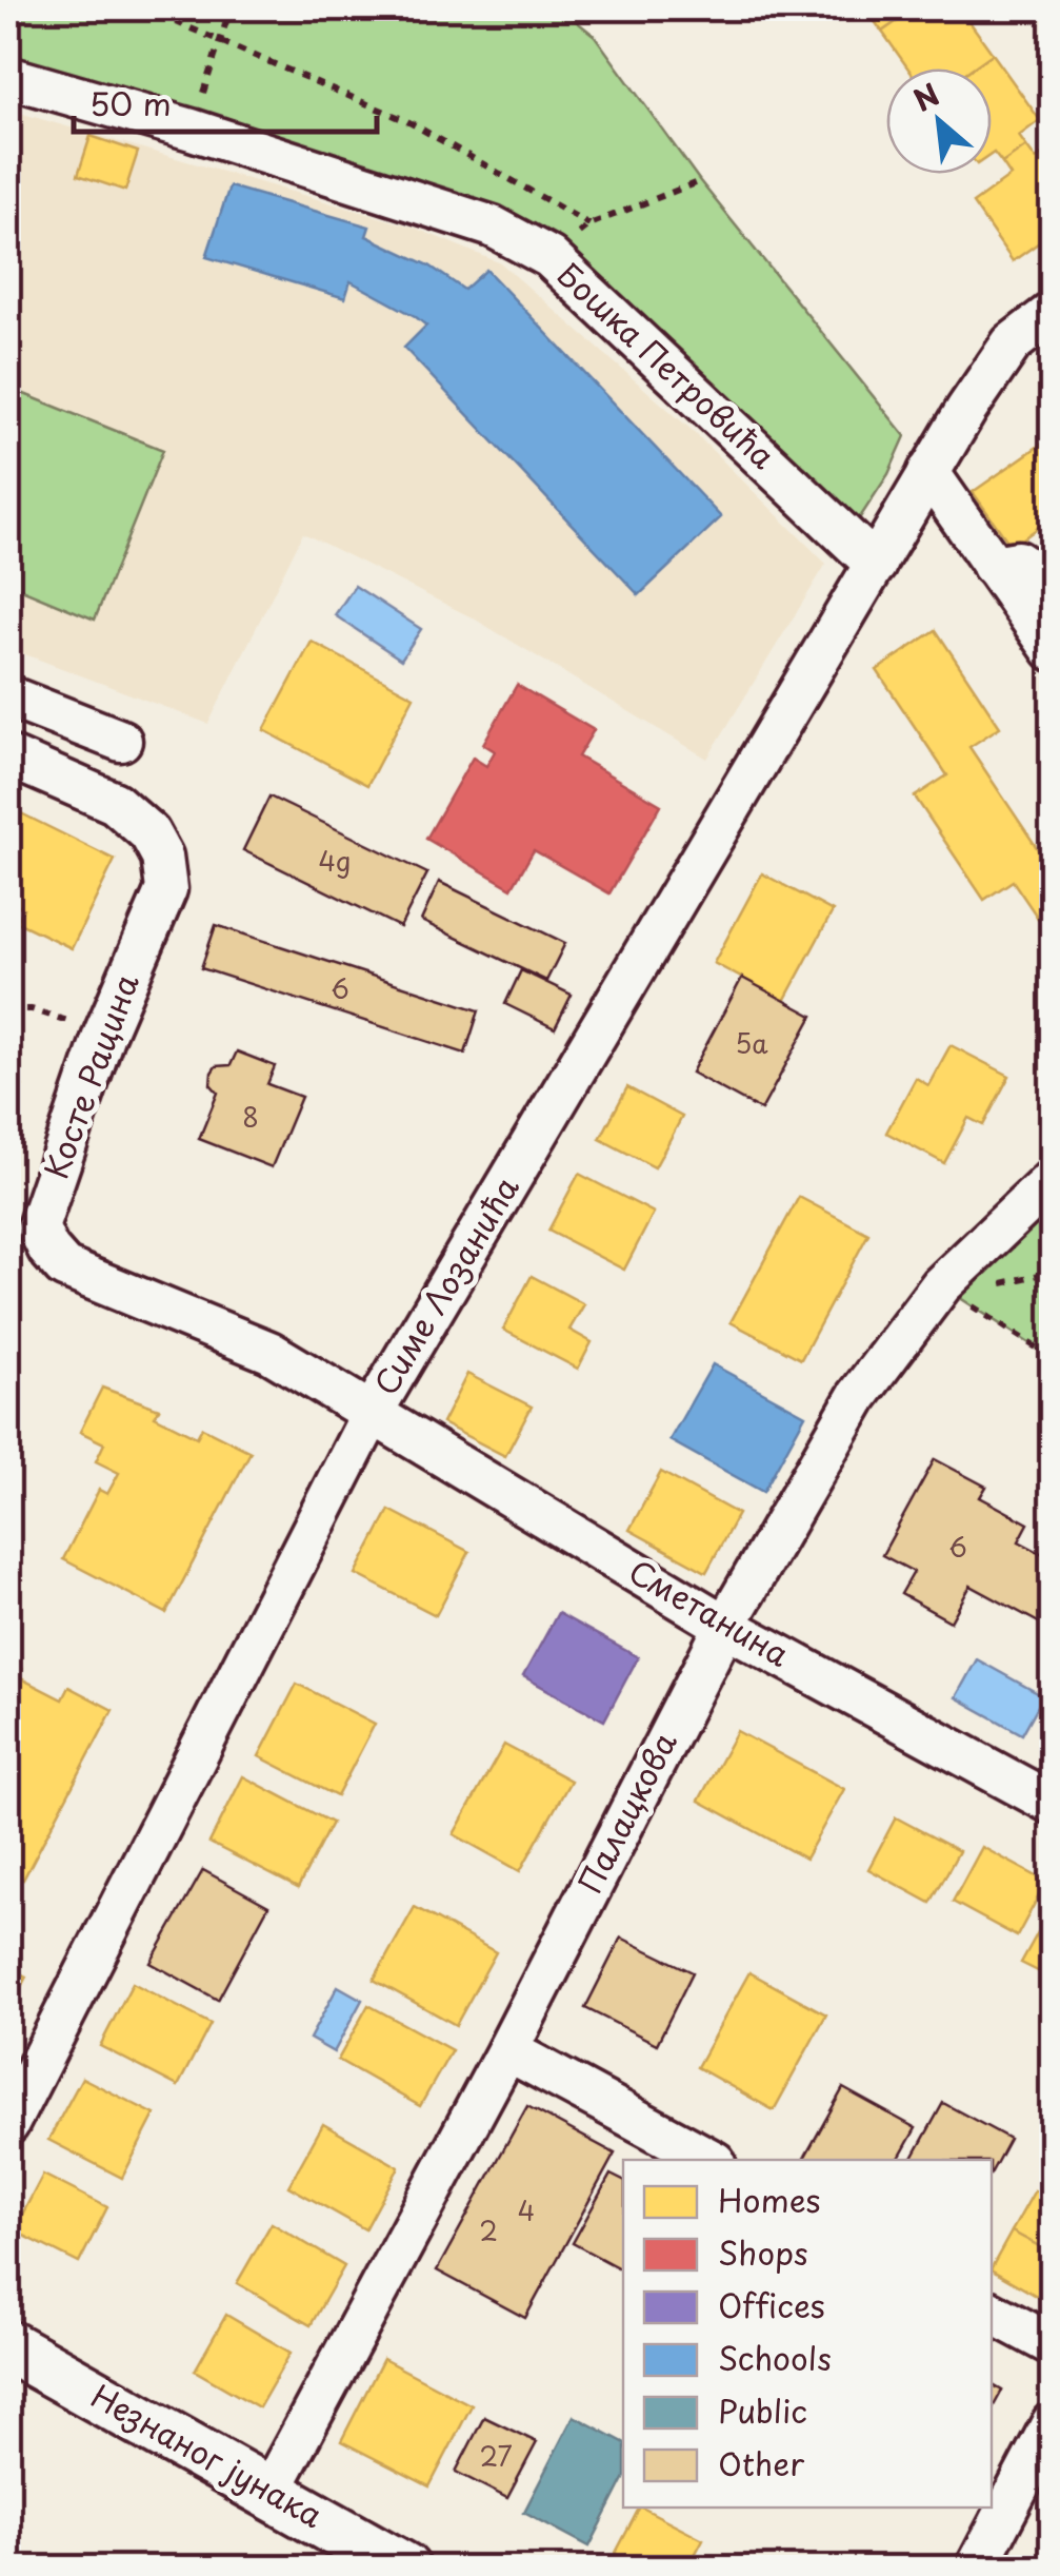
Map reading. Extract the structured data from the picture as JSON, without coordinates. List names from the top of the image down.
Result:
{
  "streets": {
    "main road": ["Незнаног јунака"],
    "street": [
      "Бошка Петровића",
      "Косте Рацина",
      "Симе Лозанића",
      "Сметанина",
      "Палацкова"
    ]
  },
  "crossings": [
    ["Бошка Петровића", "Симе Лозанића"],
    ["Косте Рацина", "Симе Лозанића"],
    ["Косте Рацина", "Сметанина"],
    ["Симе Лозанића", "Сметанина"],
    ["Сметанина", "Палацкова"],
    ["Палацкова", "Незнаног јунака"]
  ],
  "house_numbers": [
    "4g",
    "6",
    "5a",
    "8",
    "6",
    "4",
    "2",
    "27"
  ],
  "legend": [
    "Homes",
    "Shops",
    "Offices",
    "Schools",
    "Public",
    "Other"
  ],
  "scale_bar": "50 m",
  "north": "top left"
}
